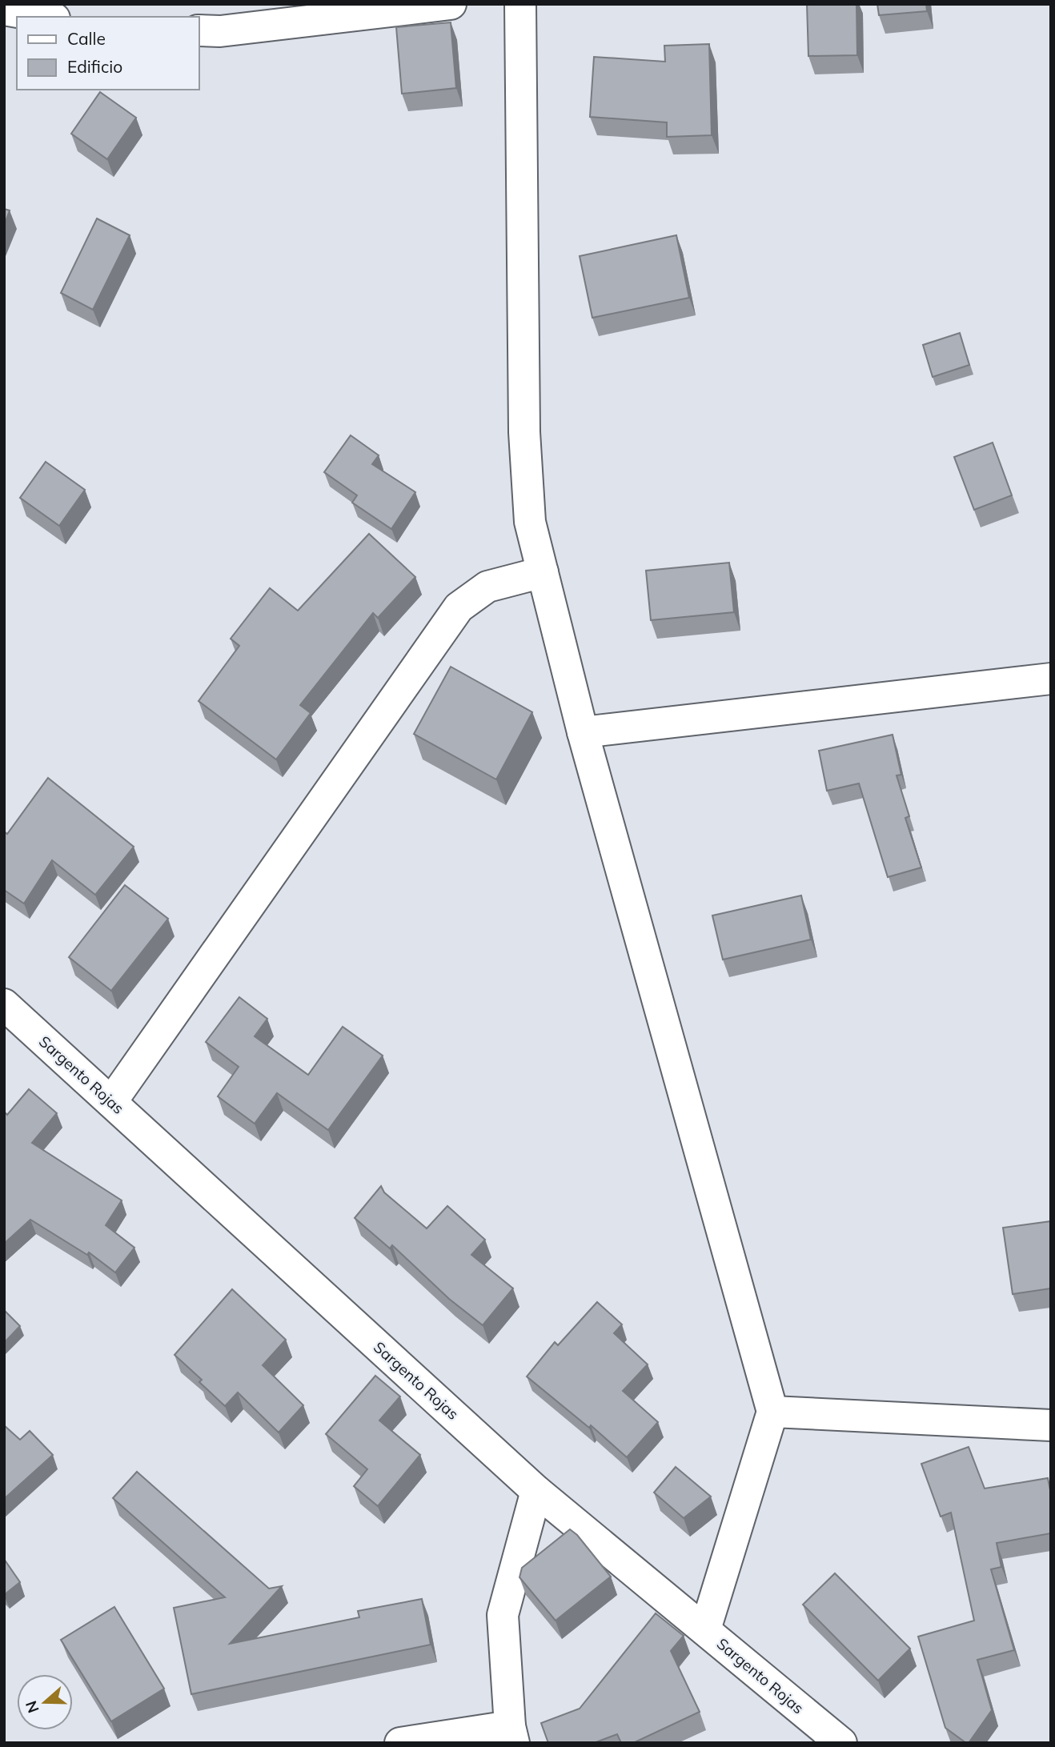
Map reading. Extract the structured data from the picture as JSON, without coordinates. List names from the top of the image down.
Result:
{
  "streets": {
    "street": ["Sargento Rojas"]
  },
  "legend": ["Calle", "Edificio"],
  "north": "left"
}
